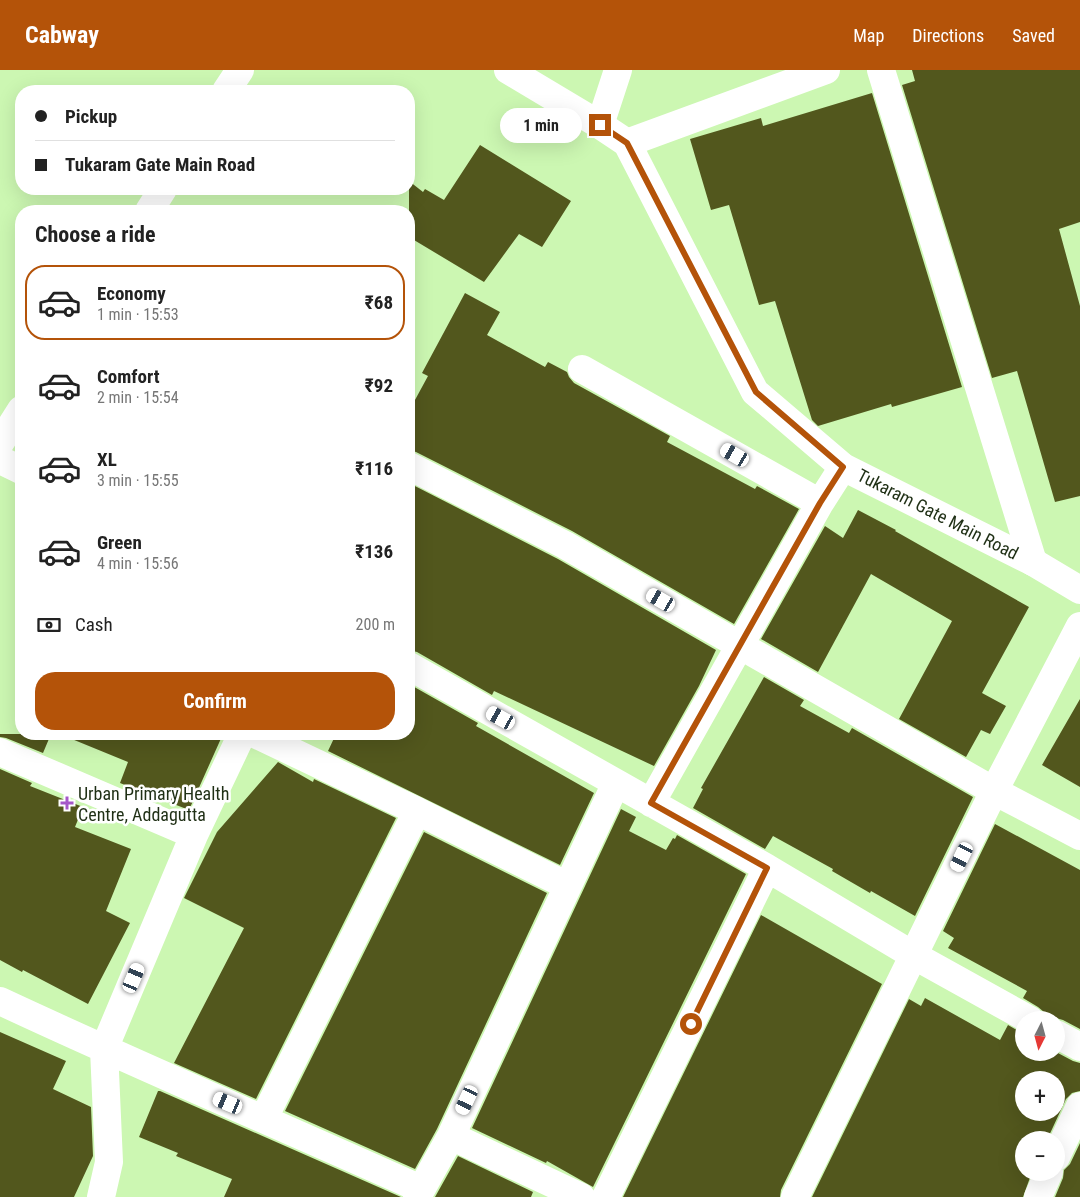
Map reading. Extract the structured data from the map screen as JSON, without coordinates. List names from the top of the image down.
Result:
{
  "streets": {
    "street": ["Tukaram Gate Main Road"]
  },
  "places": {
    "health": ["Urban Primary Health Centre, Addagutta"]
  },
  "north": "bottom",
  "page": {
    "header": "Cabway",
    "nav": ["Map", "Directions", "Saved"],
    "banner": ["Pickup", "Tukaram Gate Main Road"],
    "bubble": "1 min",
    "heading": "Choose a ride",
    "list": [
      {
        "name": "Economy",
        "note": "1 min · 15:53",
        "value": "₹68"
      },
      {
        "name": "Comfort",
        "note": "2 min · 15:54",
        "value": "₹92"
      },
      {
        "name": "XL",
        "note": "3 min · 15:55",
        "value": "₹116"
      },
      {
        "name": "Green",
        "note": "4 min · 15:56",
        "value": "₹136"
      }
    ],
    "pay": ["Cash", "200 m"],
    "buttons": "Confirm",
    "map_buttons": ["+", "−"]
  }
}
